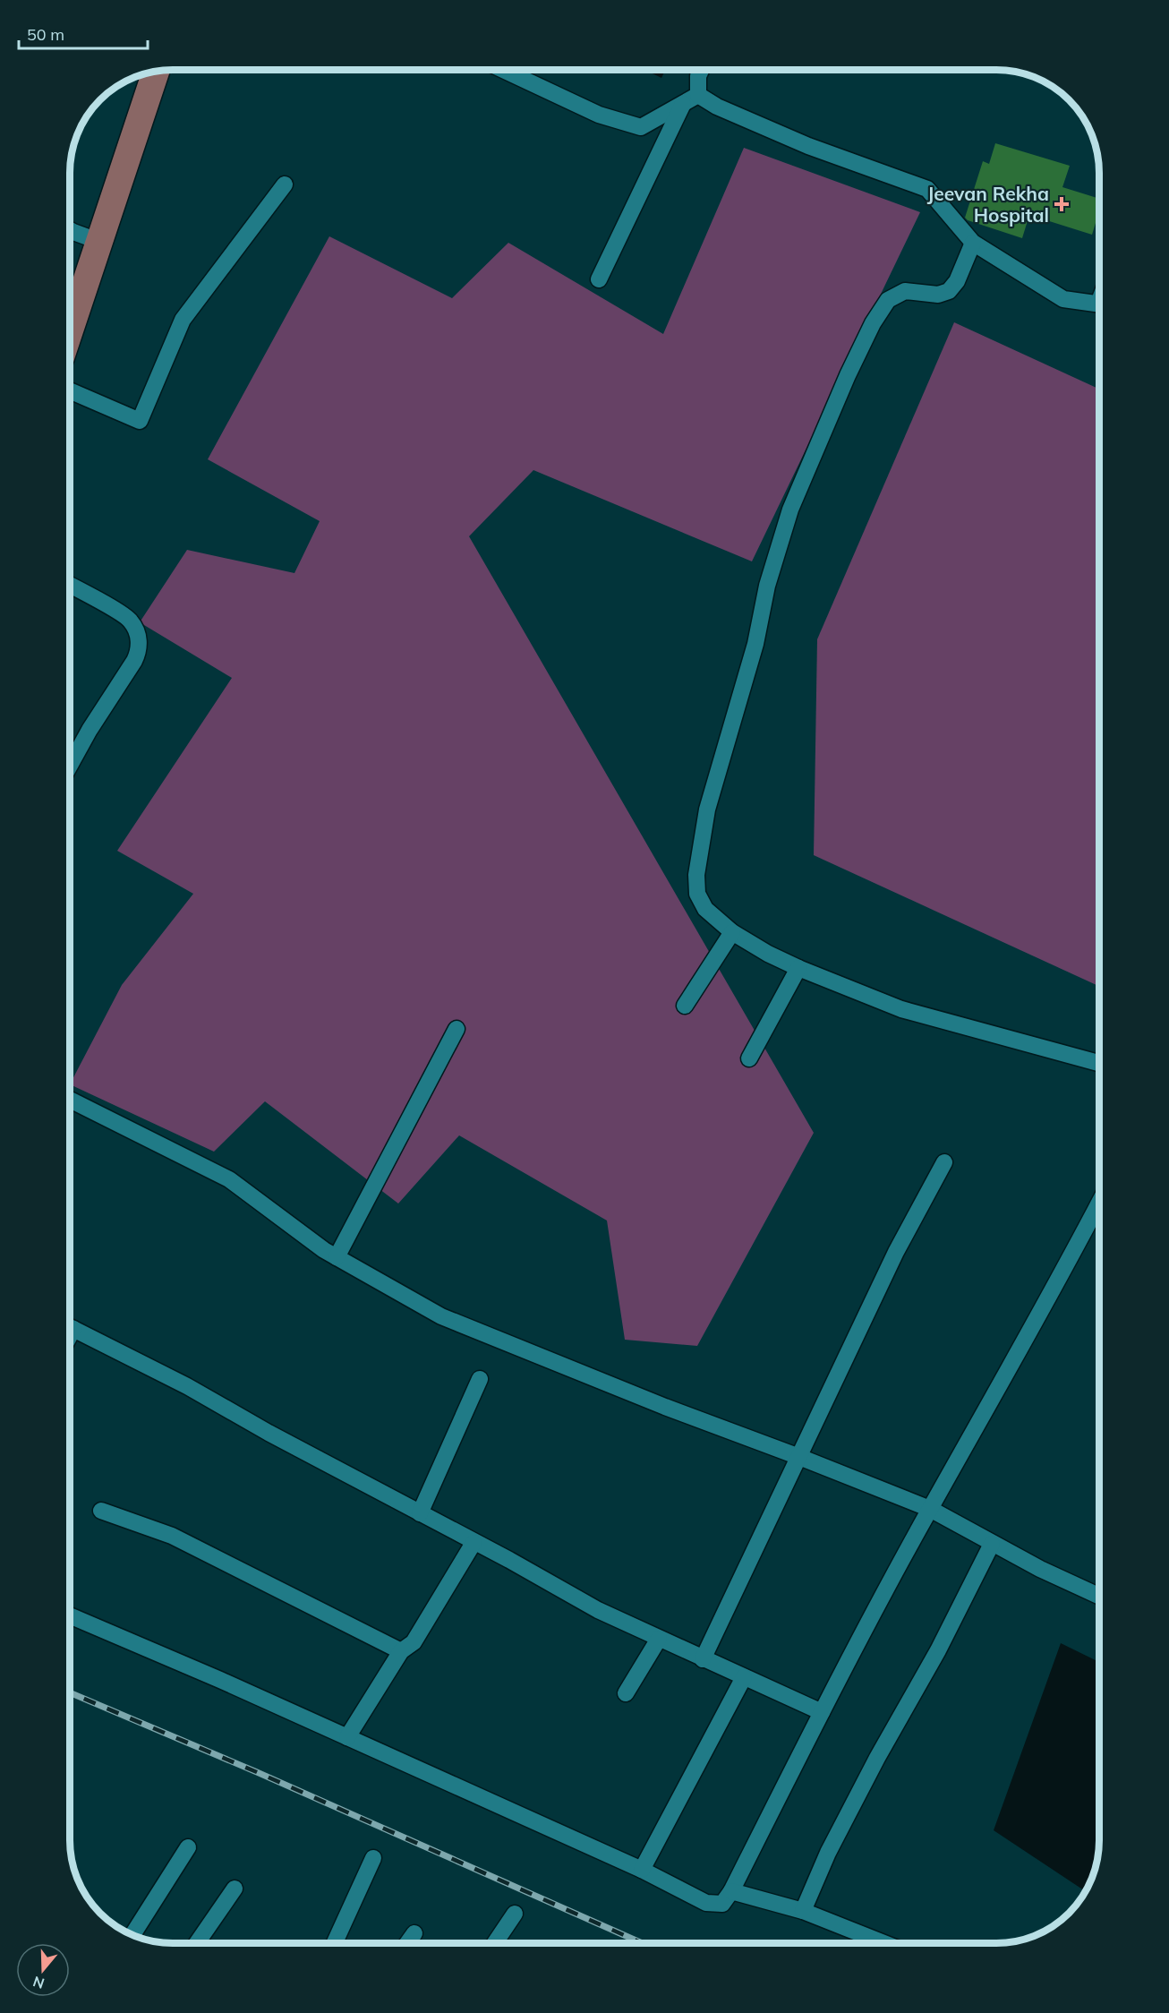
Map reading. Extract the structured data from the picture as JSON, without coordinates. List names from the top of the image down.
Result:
{
  "places": {
    "health": ["Jeevan Rekha Hospital"]
  },
  "scale_bar": "50 m",
  "north": "bottom"
}
